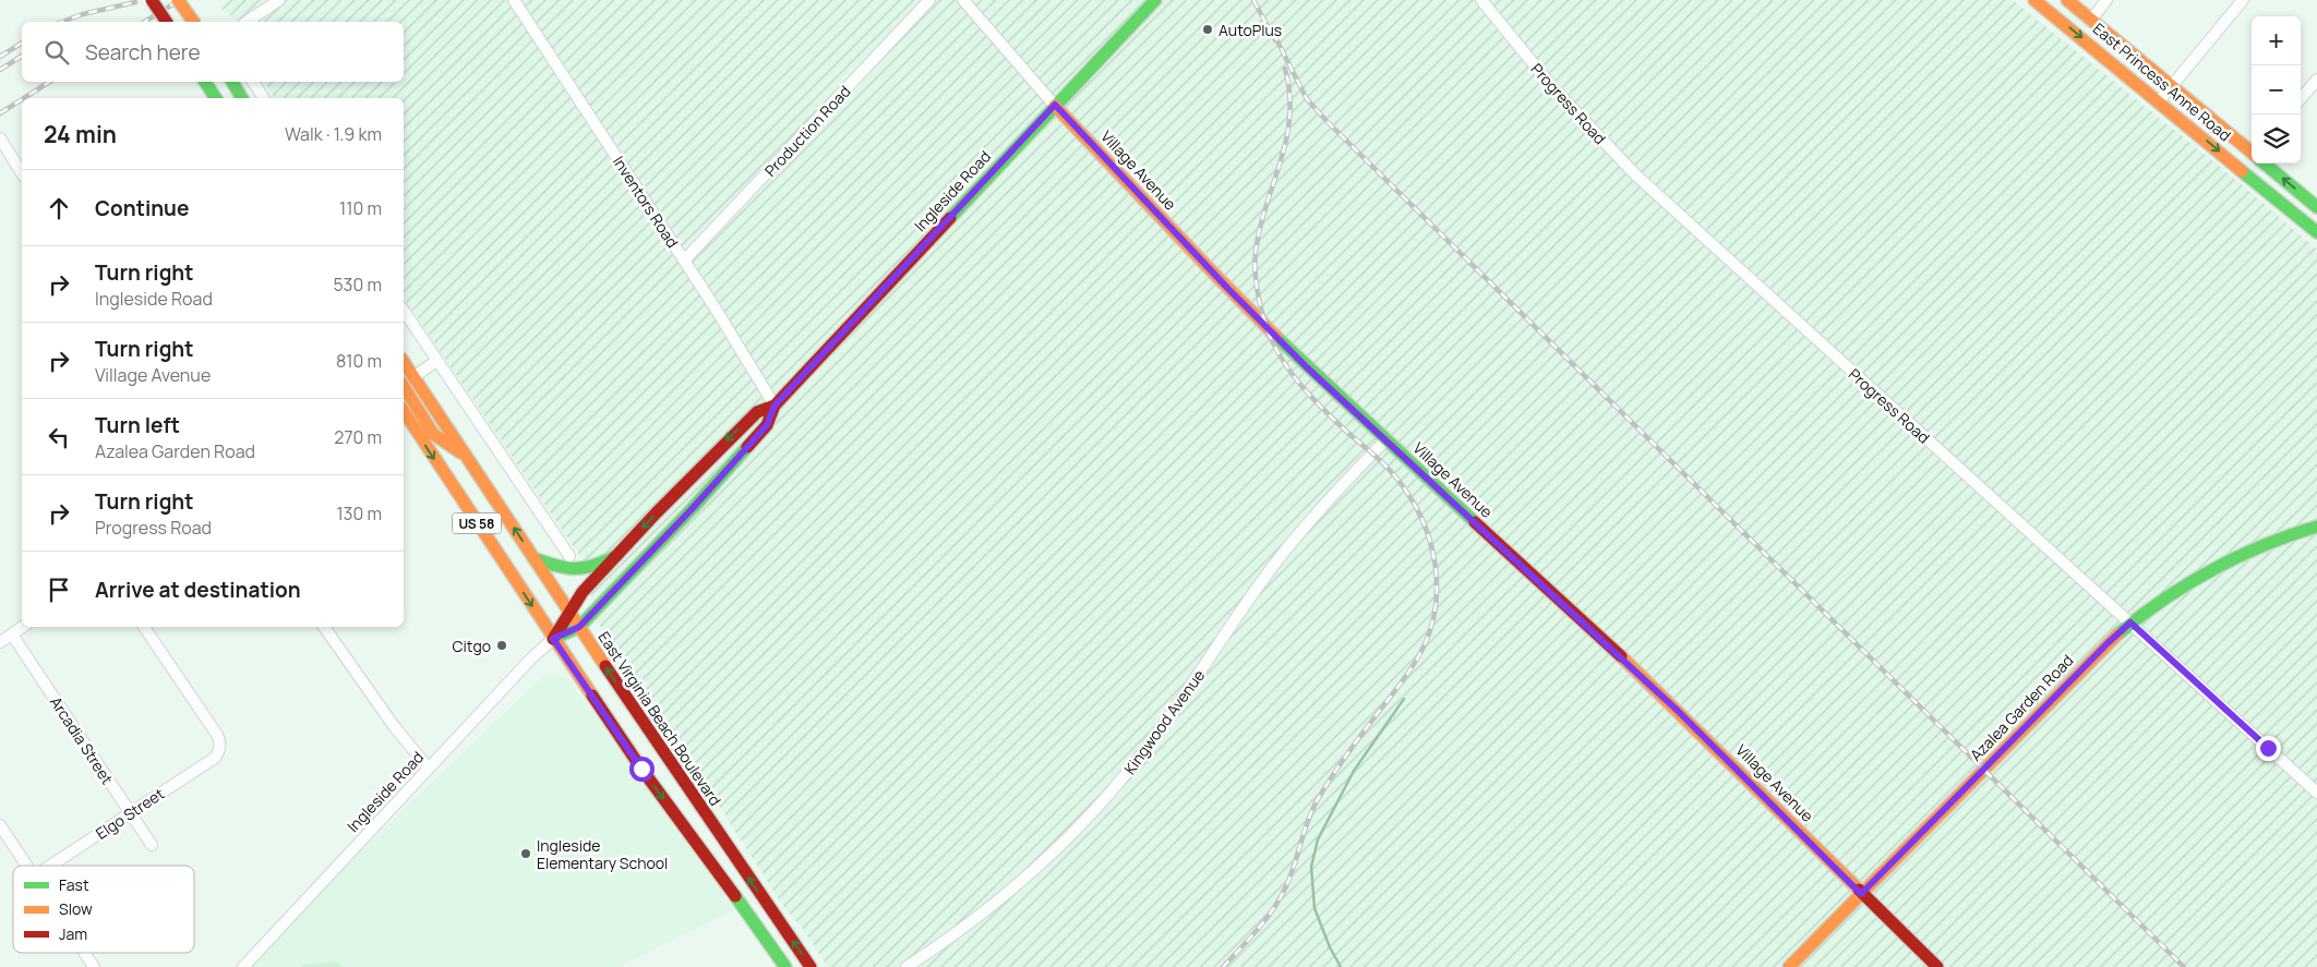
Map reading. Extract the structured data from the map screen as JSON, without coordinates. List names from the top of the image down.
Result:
{
  "streets": {
    "main road": [
      "East Princess Anne Road",
      "Village Avenue",
      "Ingleside Road",
      "US 58",
      "Azalea Garden Road",
      "East Virginia Beach Boulevard"
    ],
    "street": [
      "Progress Road",
      "Production Road",
      "Inventors Road",
      "Kingwood Avenue",
      "Arcadia Street",
      "Elgo Street"
    ]
  },
  "crossings": [
    ["Progress Road", "Azalea Garden Road"],
    ["Production Road", "Inventors Road"],
    ["Village Avenue", "Ingleside Road"],
    ["Village Avenue", "Azalea Garden Road"],
    ["Village Avenue", "Kingwood Avenue"],
    ["Ingleside Road", "Inventors Road"],
    ["Ingleside Road", "US 58"],
    ["Ingleside Road", "East Virginia Beach Boulevard"],
    ["Arcadia Street", "Elgo Street"]
  ],
  "places": ["AutoPlus", "Citgo", "Ingleside Elementary School"],
  "legend": ["Fast", "Slow", "Jam"],
  "page": {
    "map_buttons": ["+", "−"],
    "search": "Search here",
    "heading": ["24 min", "Walk · 1.9 km"],
    "list": [
      ["Continue", "110 m"],
      ["Turn right", "Ingleside Road", "530 m"],
      ["Turn right", "Village Avenue", "810 m"],
      ["Turn left", "Azalea Garden Road", "270 m"],
      ["Turn right", "Progress Road", "130 m"],
      "Arrive at destination"
    ]
  }
}
